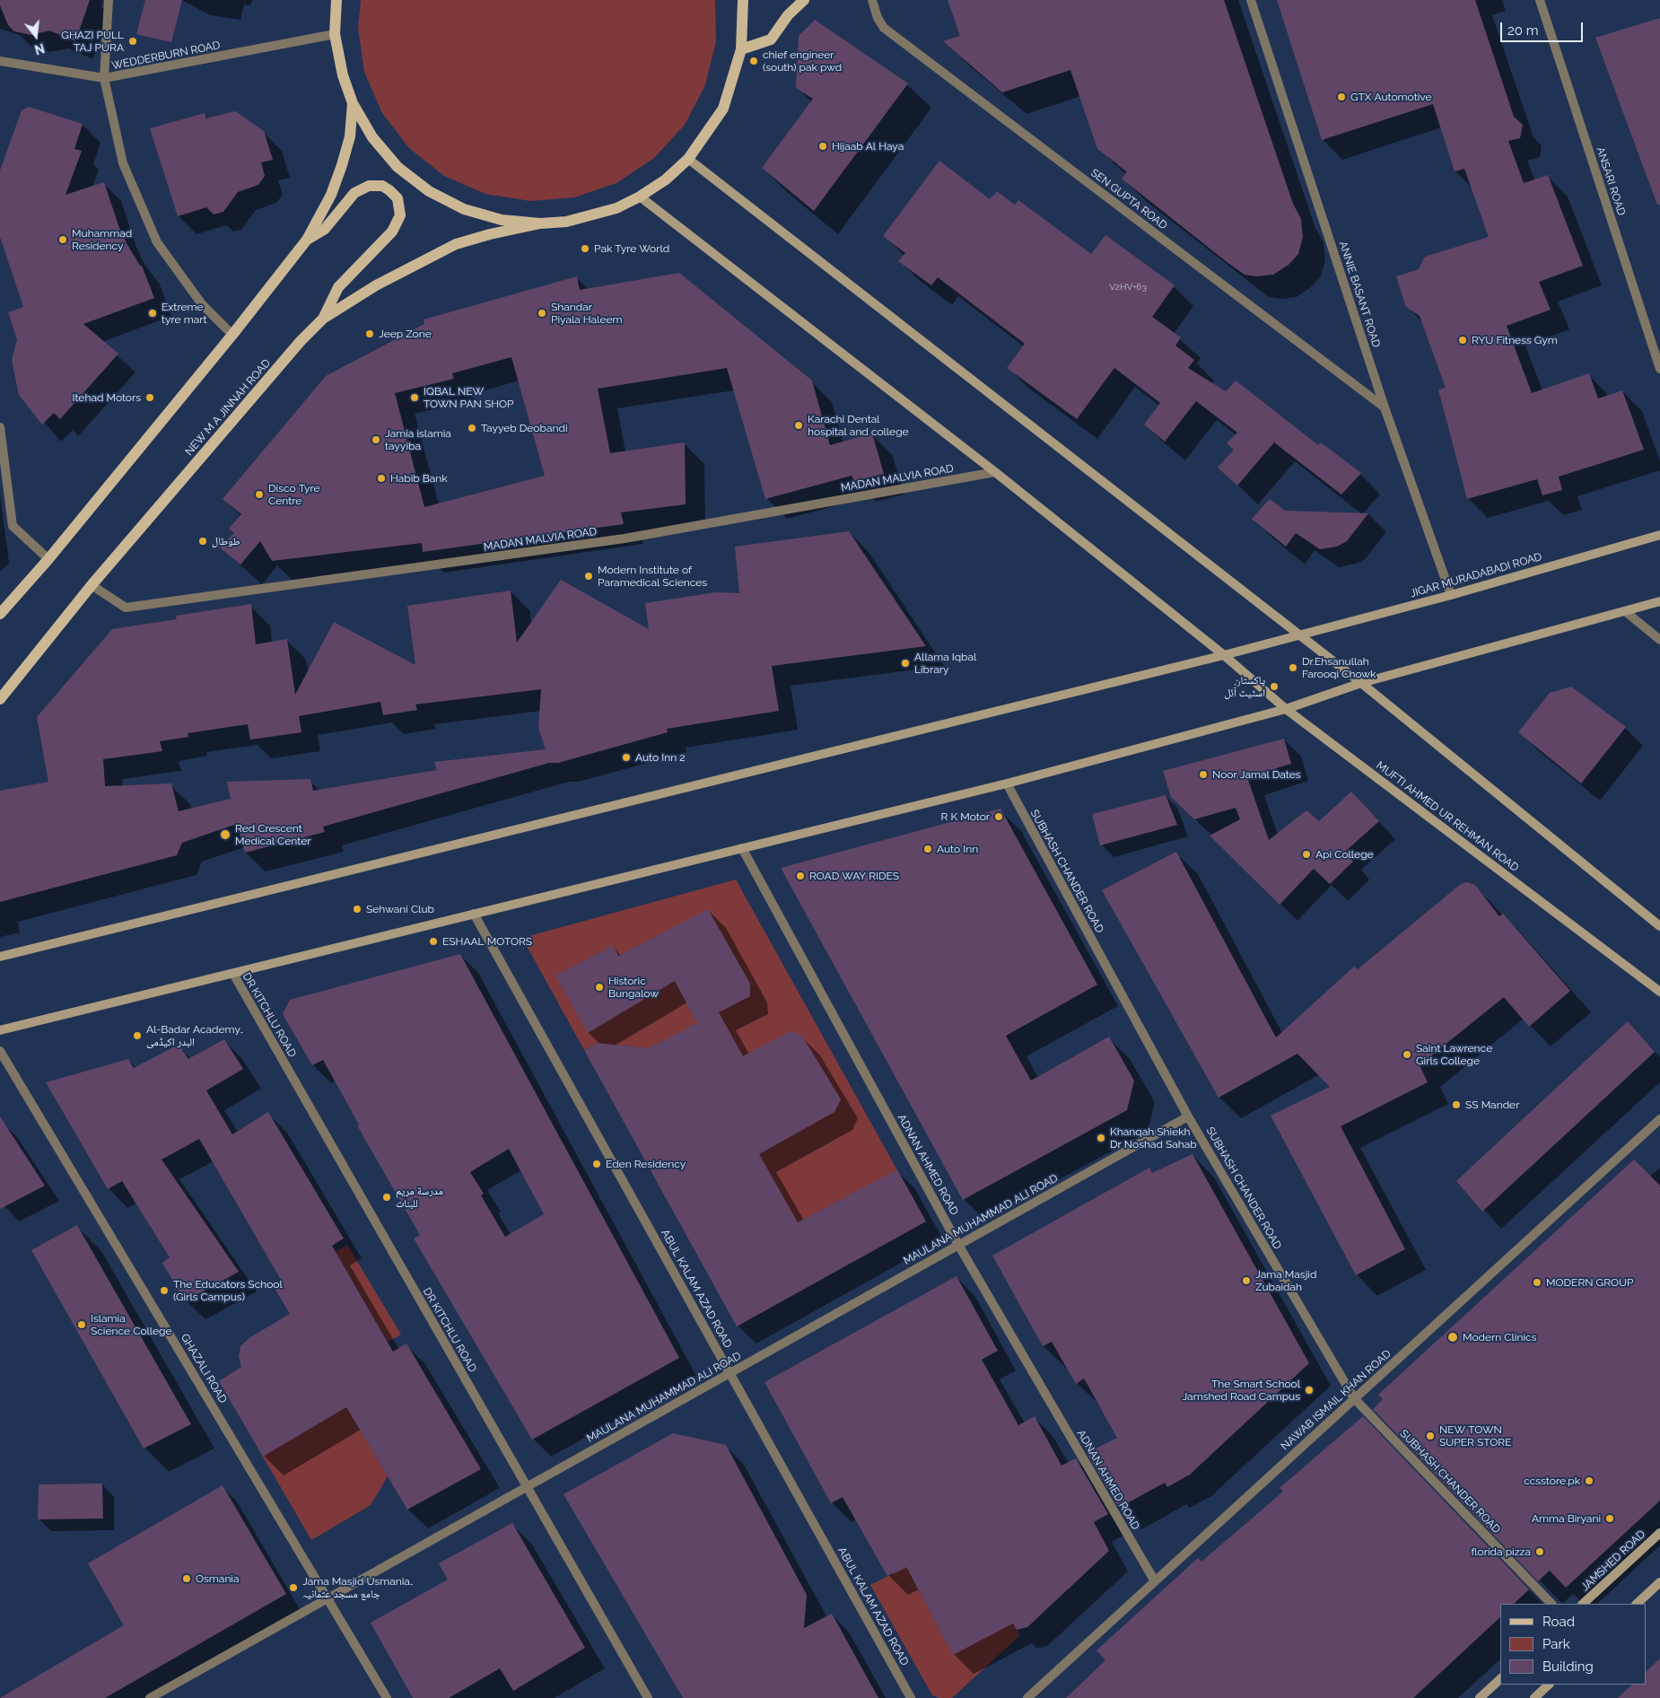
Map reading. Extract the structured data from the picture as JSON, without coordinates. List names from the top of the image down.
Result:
{
  "streets": {
    "main road": ["NEW M A JINNAH ROAD"],
    "street": [
      "WEDDERBURN ROAD",
      "ANSARI ROAD",
      "SEN GUPTA ROAD",
      "ANNIE BASANT ROAD",
      "MADAN MALVIA ROAD",
      "JIGAR MURADABADI ROAD",
      "MUFTI AHMED UR REHMAN ROAD",
      "SUBHASH CHANDER ROAD",
      "DR KITCHLU ROAD",
      "ADNAN AHMED ROAD",
      "MAULANA MUHAMMAD ALI ROAD",
      "ABUL KALAM AZAD ROAD",
      "GHAZALI ROAD",
      "NAWAB ISMAIL KHAN ROAD",
      "JAMSHED ROAD"
    ]
  },
  "crossings": [
    ["SEN GUPTA ROAD", "ANNIE BASANT ROAD"],
    ["ANNIE BASANT ROAD", "JIGAR MURADABADI ROAD"],
    ["NEW M A JINNAH ROAD", "MADAN MALVIA ROAD"],
    ["MADAN MALVIA ROAD", "MUFTI AHMED UR REHMAN ROAD"],
    ["JIGAR MURADABADI ROAD", "MUFTI AHMED UR REHMAN ROAD"],
    ["SUBHASH CHANDER ROAD", "MAULANA MUHAMMAD ALI ROAD"],
    ["SUBHASH CHANDER ROAD", "NAWAB ISMAIL KHAN ROAD"],
    ["DR KITCHLU ROAD", "MAULANA MUHAMMAD ALI ROAD"],
    ["ADNAN AHMED ROAD", "MAULANA MUHAMMAD ALI ROAD"],
    ["ADNAN AHMED ROAD", "NAWAB ISMAIL KHAN ROAD"],
    ["MAULANA MUHAMMAD ALI ROAD", "ABUL KALAM AZAD ROAD"],
    ["MAULANA MUHAMMAD ALI ROAD", "GHAZALI ROAD"]
  ],
  "places": [
    "GHAZI PULL TAJ PURA",
    "chief engineer (south) pak pwd",
    "GTX Automotive",
    "Hijaab Al Haya",
    "Muhammad Residency",
    "Pak Tyre World",
    "Extreme tyre mart",
    "Shandar Piyala Haleem",
    "Jeep Zone",
    "RYU Fitness Gym",
    "Itehad Motors",
    "IQBAL NEW TOWN PAN SHOP",
    "Karachi Dental hospital and college",
    "Tayyeb Deobandi",
    "Jamia islamia tayyiba",
    "Habib Bank",
    "Disco Tyre Centre",
    "طوطال",
    "Modern Institute of Paramedical Sciences",
    "Allama Iqbal Library",
    "Dr.Ehsanullah Farooqi Chowk",
    "پاکستان اسٹیٹ آئل",
    "Auto Inn 2",
    "Noor Jamal Dates",
    "R K Motor",
    "Red Crescent Medical Center",
    "Auto Inn",
    "Api College",
    "ROAD WAY RIDES",
    "Sehwani Club",
    "ESHAAL MOTORS",
    "Historic Bungalow",
    "Al-Badar Academy۔ البدر اکیڈمی",
    "Saint Lawrence Girls College",
    "SS Mander",
    "Khanqah Shiekh Dr Noshad Sahab",
    "Eden Residency",
    "مدرسة مريم للبنات",
    "Jama Masjid Zubaidah",
    "MODERN GROUP",
    "The Educators School (Girls Campus)",
    "Islamia Science College",
    "Modern Clinics",
    "The Smart School Jamshed Road Campus",
    "NEW TOWN SUPER STORE",
    "ccsstore.pk",
    "Amma Biryani",
    "florida pizza",
    "Osmania",
    "Jama Masjid Usmania۔ جامع مسجد عثمانیہ"
  ],
  "house_numbers": ["V2HV+63"],
  "legend": ["Road", "Park", "Building"],
  "scale_bar": "20 m",
  "north": "bottom"
}
